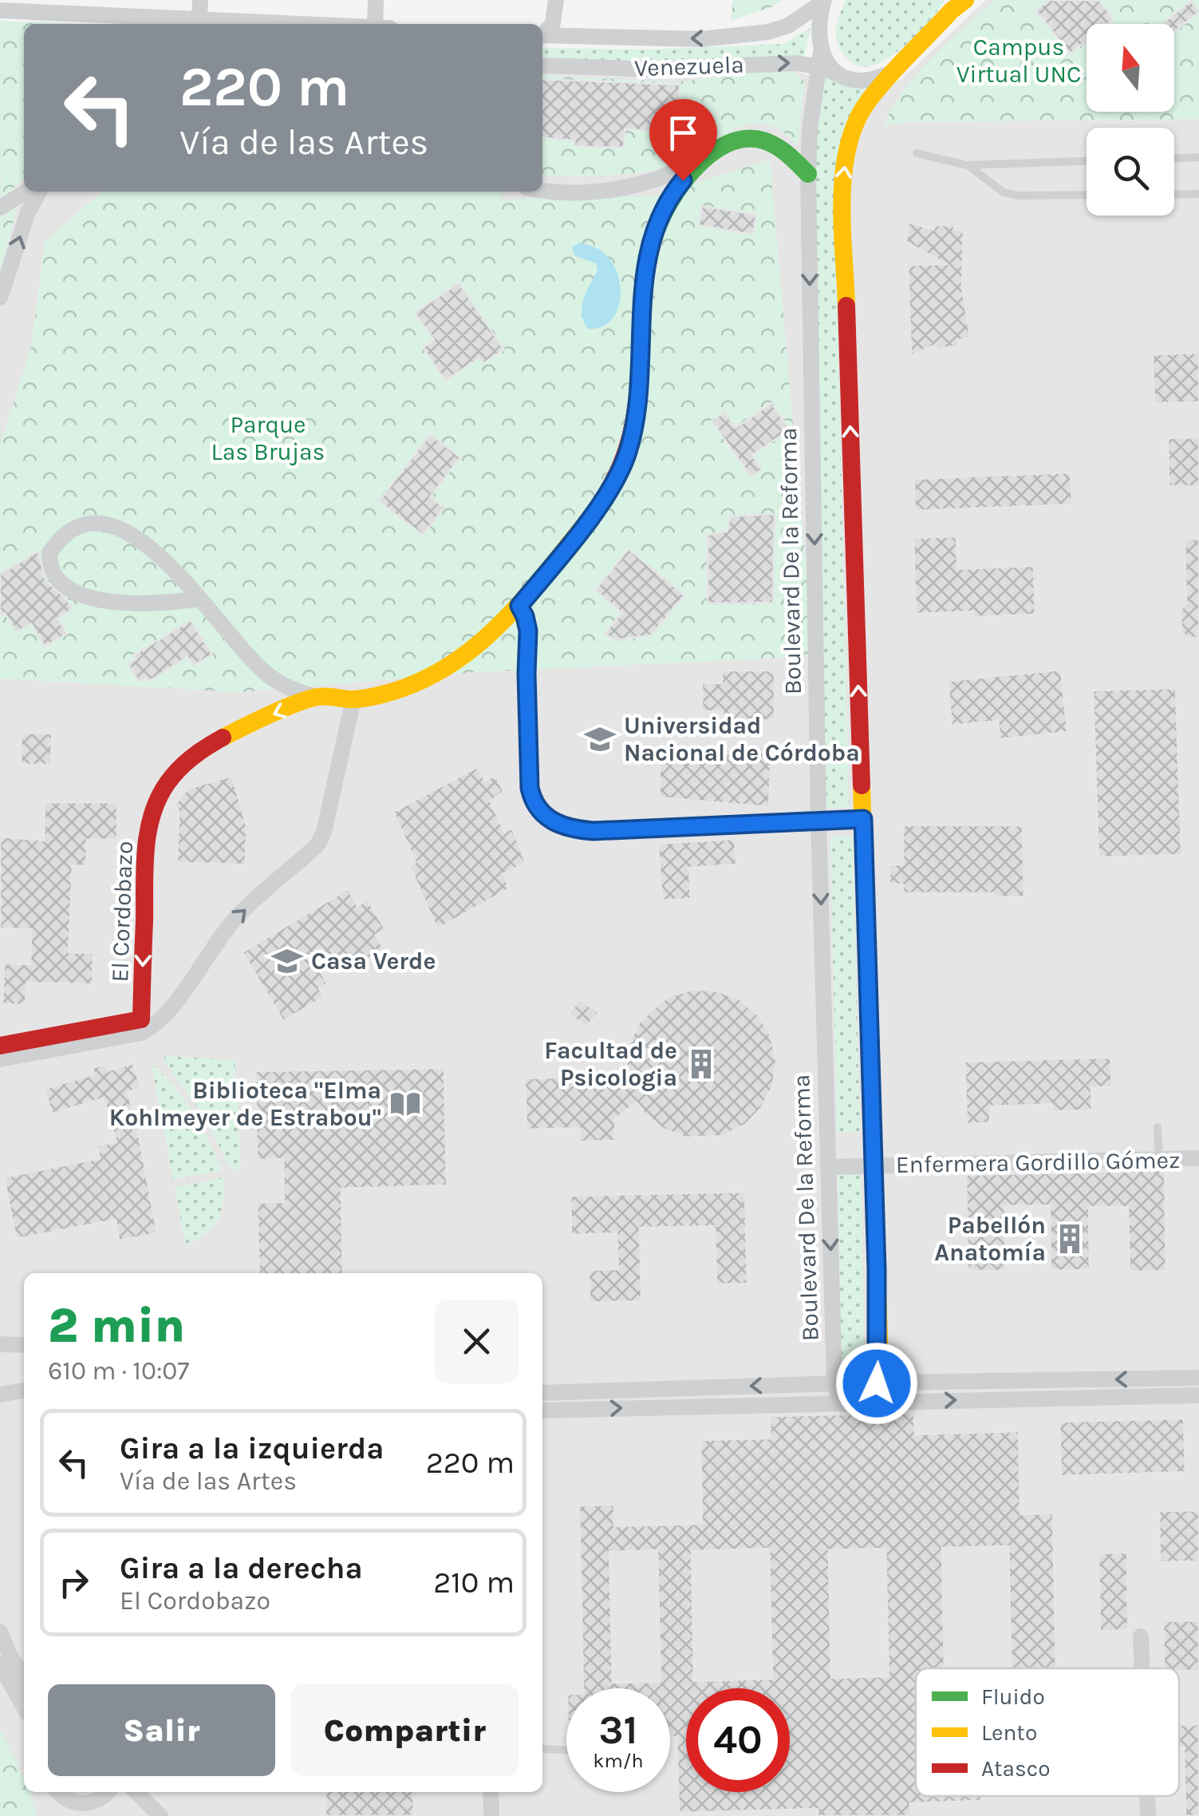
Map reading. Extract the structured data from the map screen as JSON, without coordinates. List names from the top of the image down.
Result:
{
  "streets": {
    "street": [
      "Venezuela",
      "Boulevard De la Reforma",
      "El Cordobazo",
      "Enfermera Gordillo Gómez"
    ]
  },
  "crossings": [
    ["Venezuela", "Boulevard De la Reforma"],
    ["Boulevard De la Reforma", "El Cordobazo"],
    ["Boulevard De la Reforma", "Enfermera Gordillo Gómez"]
  ],
  "parks": ["Campus Virtual UNC", "Parque Las Brujas"],
  "places": {
    "school or university": ["Universidad Nacional de Córdoba", "Casa Verde"],
    "building": ["Facultad de Psicologia", "Pabellón Anatomía"],
    "library": ["Biblioteca \"Elma Kohlmeyer de Estrabou\""]
  },
  "legend": ["Fluido", "Lento", "Atasco"],
  "north": "top",
  "page": {
    "turn": ["220 m", "Vía de las Artes"],
    "heading": ["2 min", "610 m · 10:07"],
    "list": [
      {
        "name": "Gira a la izquierda",
        "note": "Vía de las Artes",
        "value": "220 m"
      },
      {
        "name": "Gira a la derecha",
        "note": "El Cordobazo",
        "value": "210 m"
      }
    ],
    "buttons": ["Salir", "Compartir"],
    "speed": "31 km/h",
    "limit": "40"
  }
}
